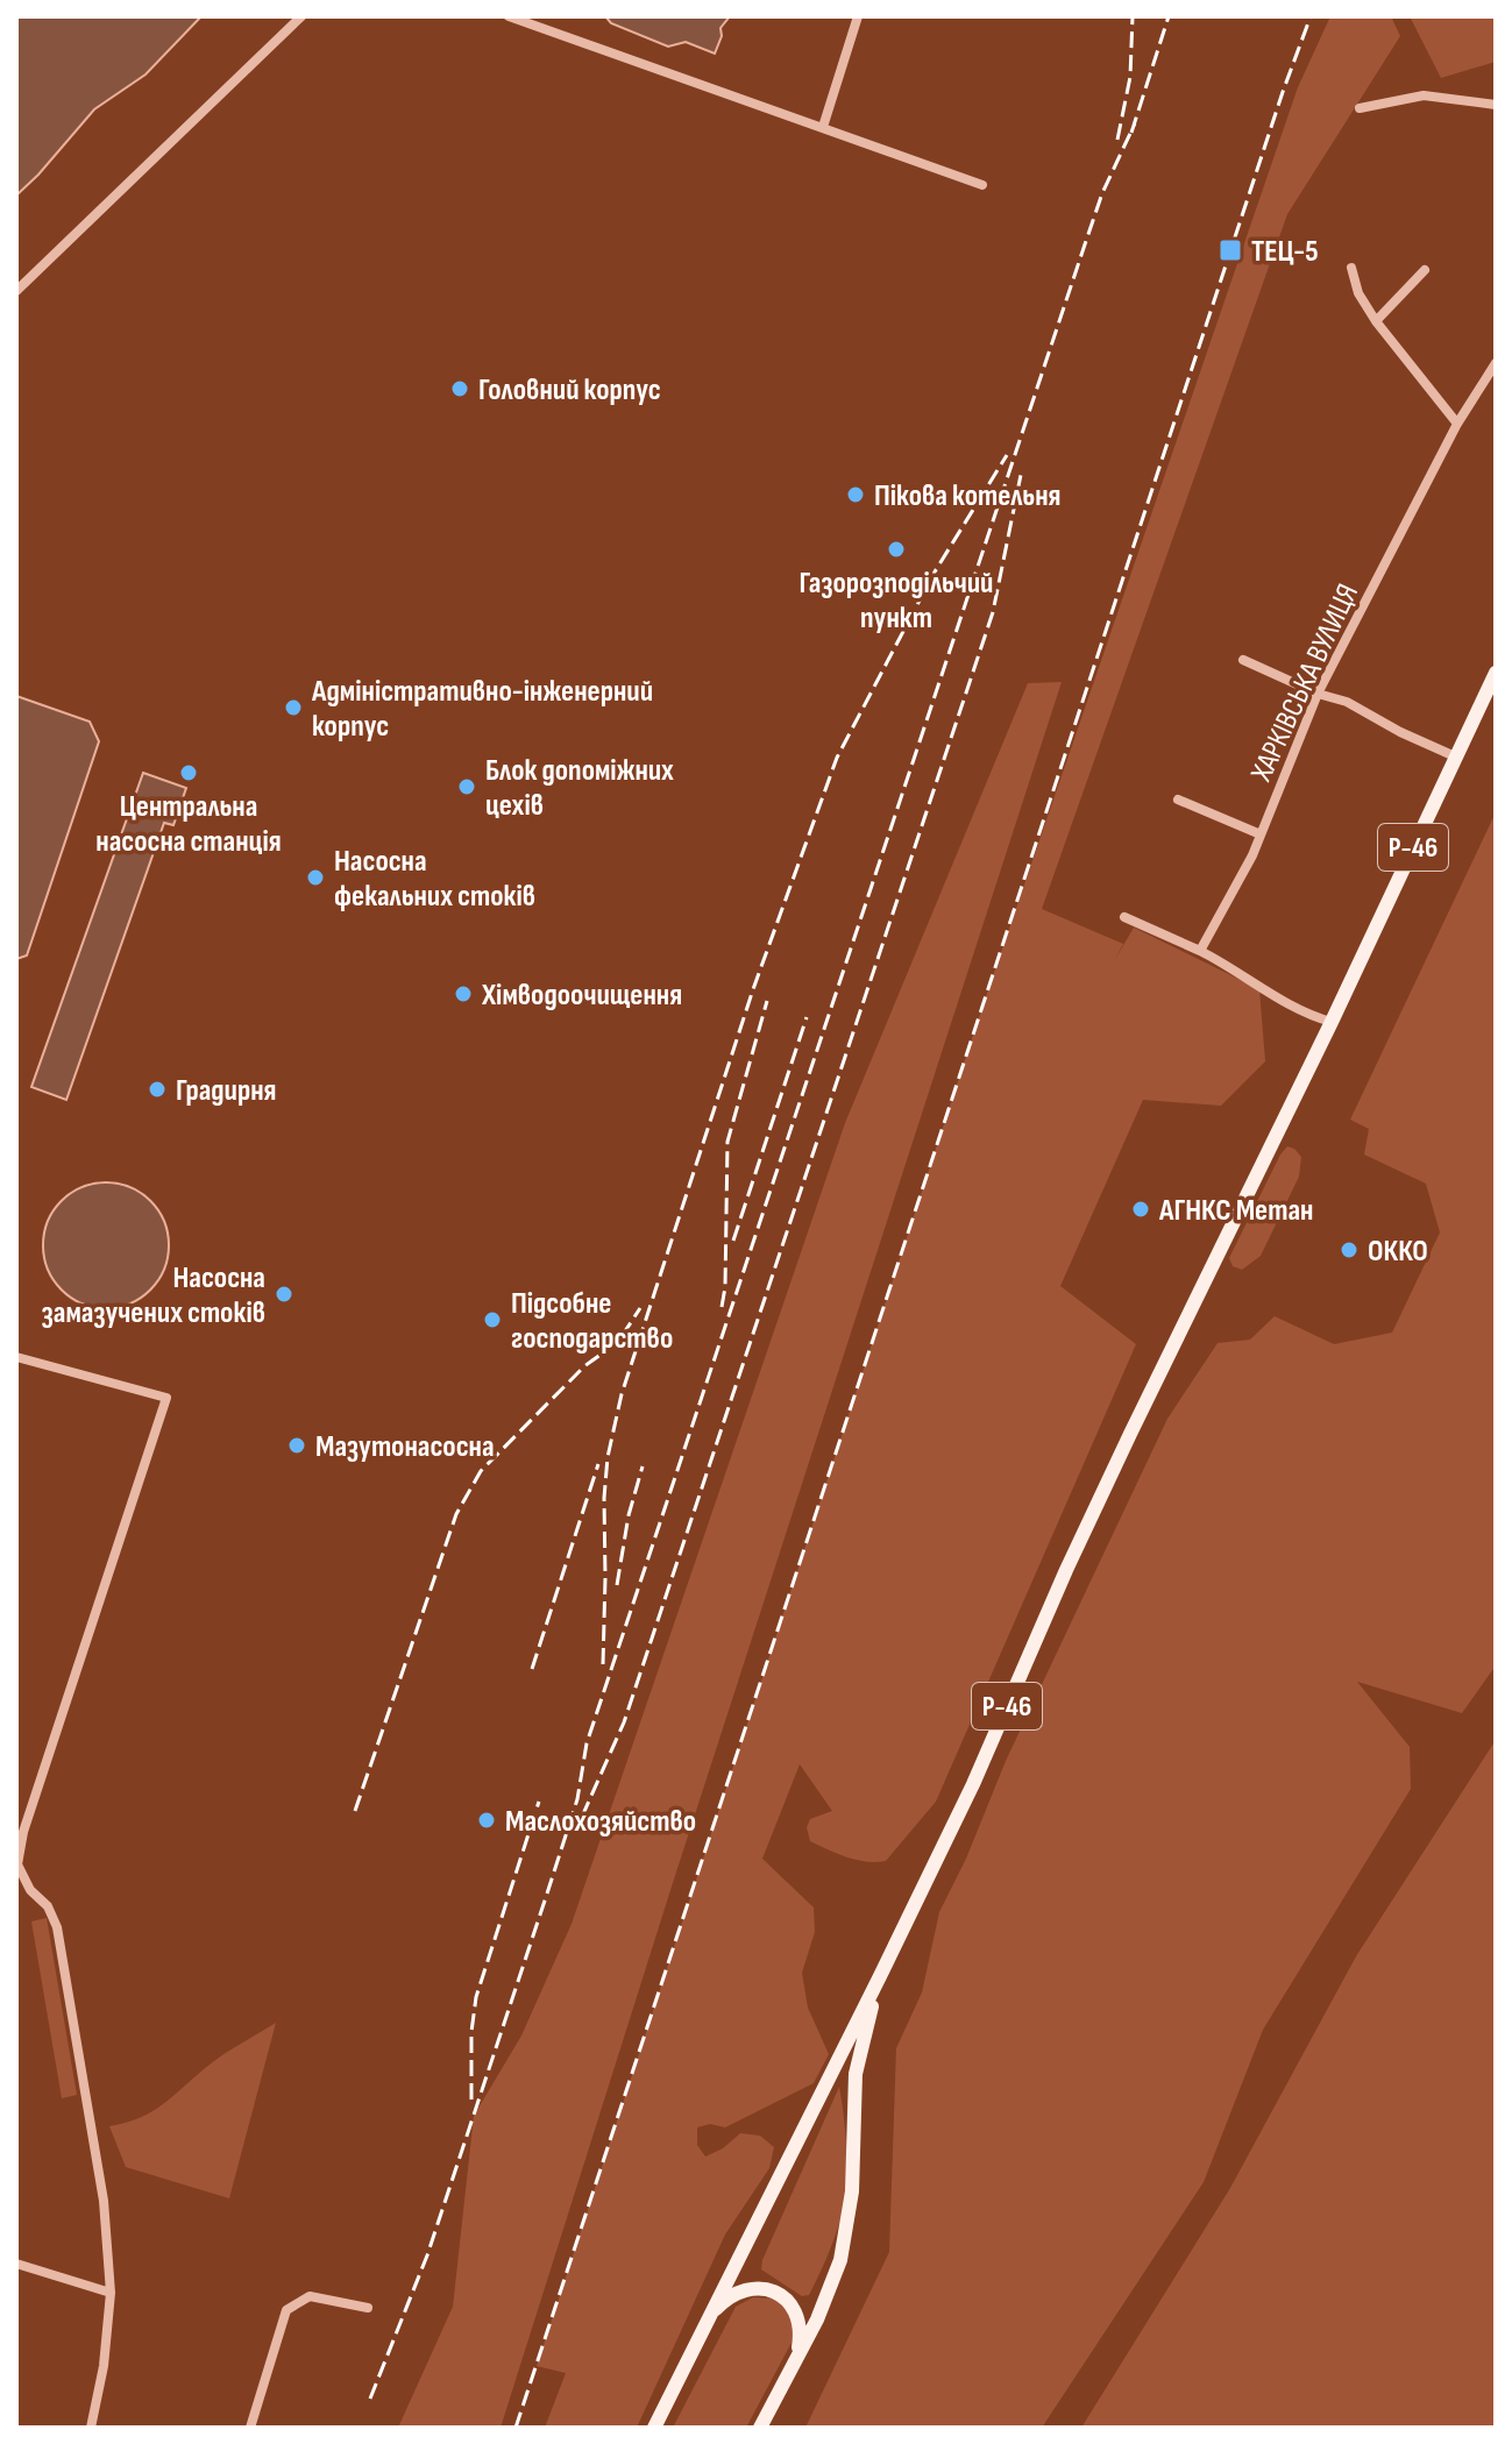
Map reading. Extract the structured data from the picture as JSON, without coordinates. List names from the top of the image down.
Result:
{
  "streets": {
    "main road": ["Р-46"],
    "street": ["ХАРКІВСЬКА ВУЛИЦЯ"]
  },
  "places": {
    "transit": ["ТЕЦ-5"],
    "other": [
      "Головний корпус",
      "Пікова котельня",
      "Газорозподільчий пункт",
      "Адміністративно-інженерний корпус",
      "Центральна насосна станція",
      "Блок допоміжних цехів",
      "Насосна фекальних стоків",
      "Хімводоочищення",
      "Градирня",
      "АГНКС Метан",
      "ОККО",
      "Насосна замазучених стоків",
      "Підсобне господарство",
      "Мазутонасосна",
      "Маслохозяйство"
    ]
  }
}
